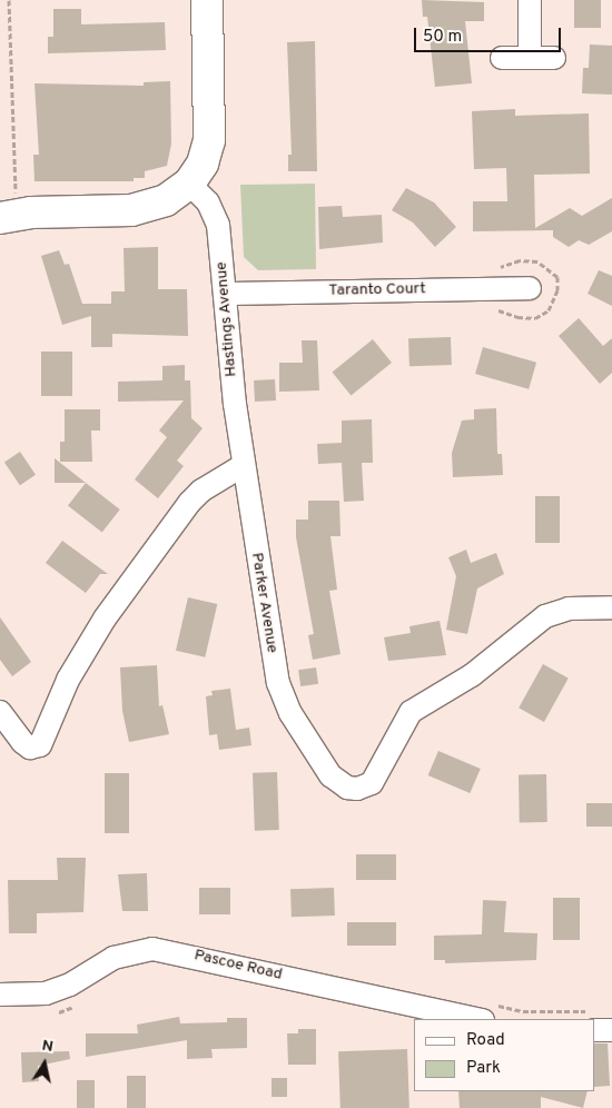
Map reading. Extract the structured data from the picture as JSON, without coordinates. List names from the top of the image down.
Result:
{
  "streets": {
    "street": [
      "Taranto Court",
      "Hastings Avenue",
      "Parker Avenue",
      "Pascoe Road"
    ]
  },
  "crossings": [
    ["Taranto Court", "Hastings Avenue"],
    ["Hastings Avenue", "Parker Avenue"]
  ],
  "legend": ["Road", "Park"],
  "scale_bar": "50 m",
  "north": "top"
}
